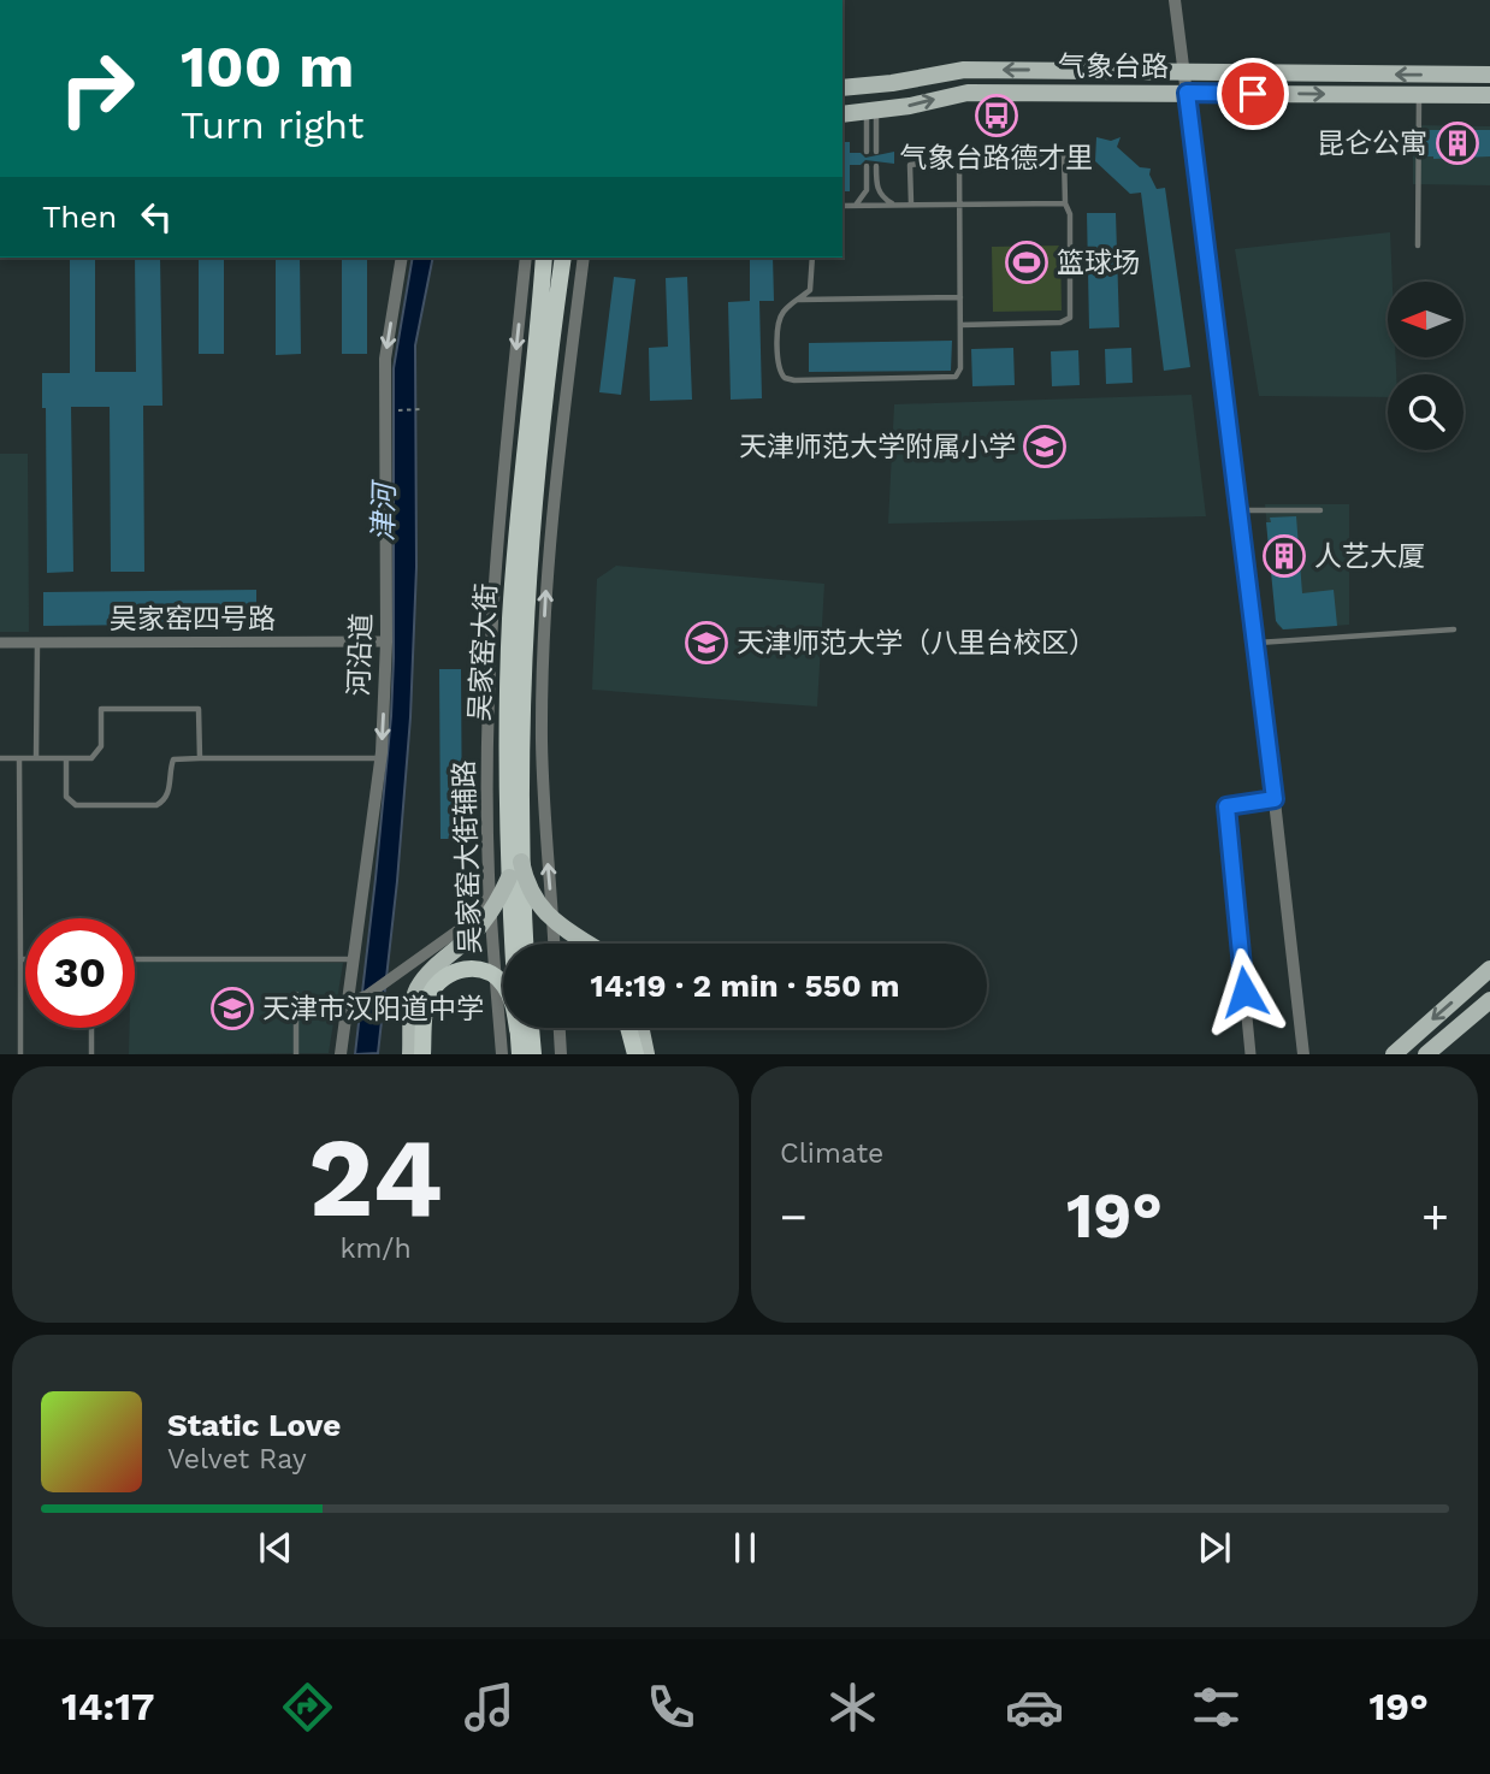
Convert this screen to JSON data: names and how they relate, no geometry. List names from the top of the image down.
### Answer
{
  "streets": {
    "highway": ["吴家窑大街"],
    "main road": ["气象台路"],
    "street": ["吴家窑四号路", "河沿道", "吴家窑大街辅路"]
  },
  "crossings": [
    ["吴家窑四号路", "河沿道"]
  ],
  "water": ["津河"],
  "places": {
    "bus stop": ["气象台路德才里"],
    "building": ["昆仑公寓", "人艺大厦"],
    "sports": ["篮球场"],
    "school or university": ["天津师范大学附属小学", "天津师范大学（八里台校区）", "天津市汉阳道中学"]
  },
  "north": "left",
  "page": {
    "turn": ["100 m", "Turn right"],
    "then": "Then",
    "limit": "30",
    "trip": "14:19 · 2 min · 550 m",
    "tile": [
      ["24", "km/h"],
      "Climate"
    ],
    "heat": ["−", "19°", "+"],
    "song": ["Static Love", "Velvet Ray"],
    "tabs": ["14:17", "19°"]
  }
}
